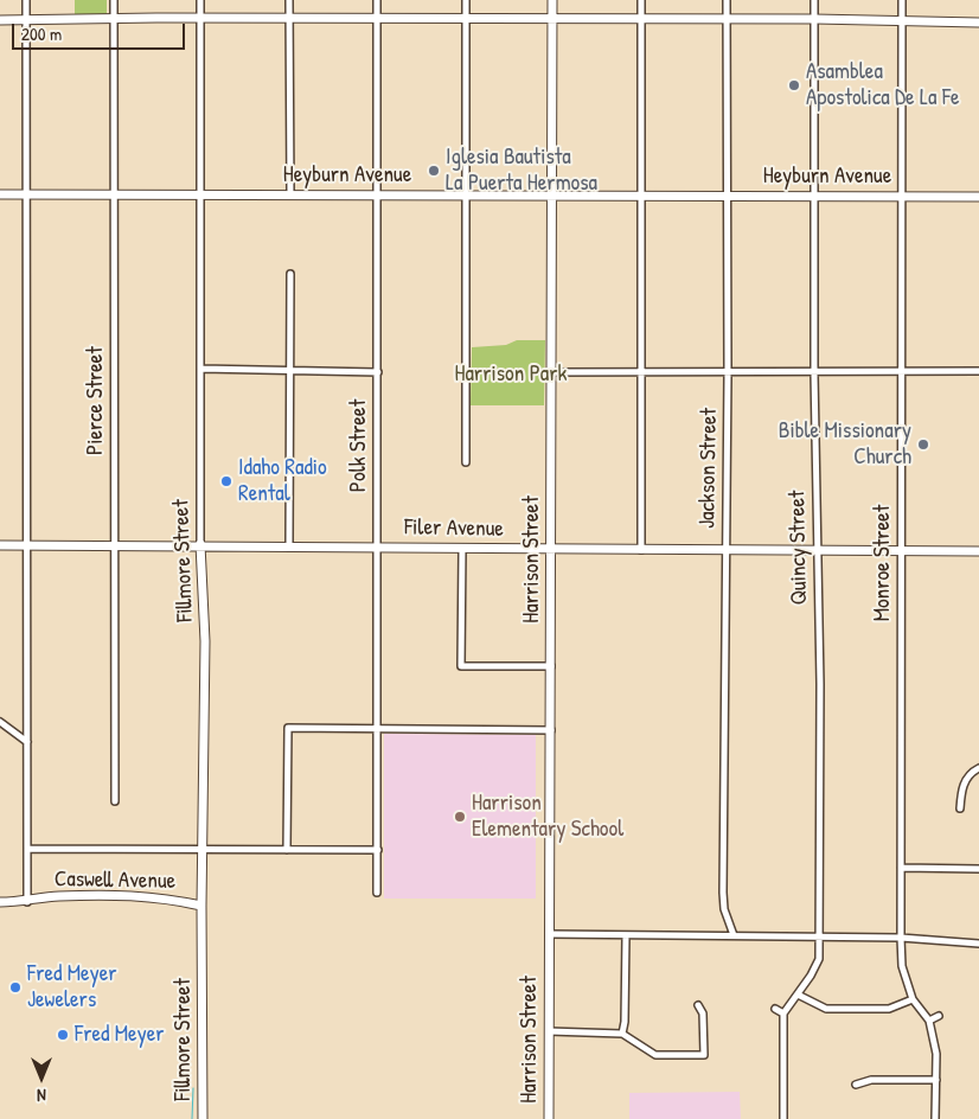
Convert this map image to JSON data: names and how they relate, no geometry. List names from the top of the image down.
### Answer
{
  "streets": {
    "street": [
      "Heyburn Avenue",
      "Pierce Street",
      "Polk Street",
      "Jackson Street",
      "Filer Avenue",
      "Quincy Street",
      "Harrison Street",
      "Fillmore Street",
      "Monroe Street",
      "Caswell Avenue"
    ]
  },
  "crossings": [
    ["Heyburn Avenue", "Pierce Street"],
    ["Heyburn Avenue", "Polk Street"],
    ["Heyburn Avenue", "Jackson Street"],
    ["Heyburn Avenue", "Quincy Street"],
    ["Heyburn Avenue", "Harrison Street"],
    ["Heyburn Avenue", "Fillmore Street"],
    ["Heyburn Avenue", "Monroe Street"],
    ["Pierce Street", "Filer Avenue"],
    ["Polk Street", "Filer Avenue"],
    ["Jackson Street", "Filer Avenue"],
    ["Filer Avenue", "Quincy Street"],
    ["Filer Avenue", "Harrison Street"],
    ["Filer Avenue", "Fillmore Street"],
    ["Filer Avenue", "Monroe Street"],
    ["Fillmore Street", "Caswell Avenue"]
  ],
  "parks": ["Harrison Park"],
  "places": [
    "Asamblea Apostolica De La Fe",
    "Iglesia Bautista La Puerta Hermosa",
    "Bible Missionary Church",
    "Idaho Radio Rental",
    "Harrison Elementary School",
    "Fred Meyer Jewelers",
    "Fred Meyer"
  ],
  "scale_bar": "200 m",
  "north": "bottom"
}
